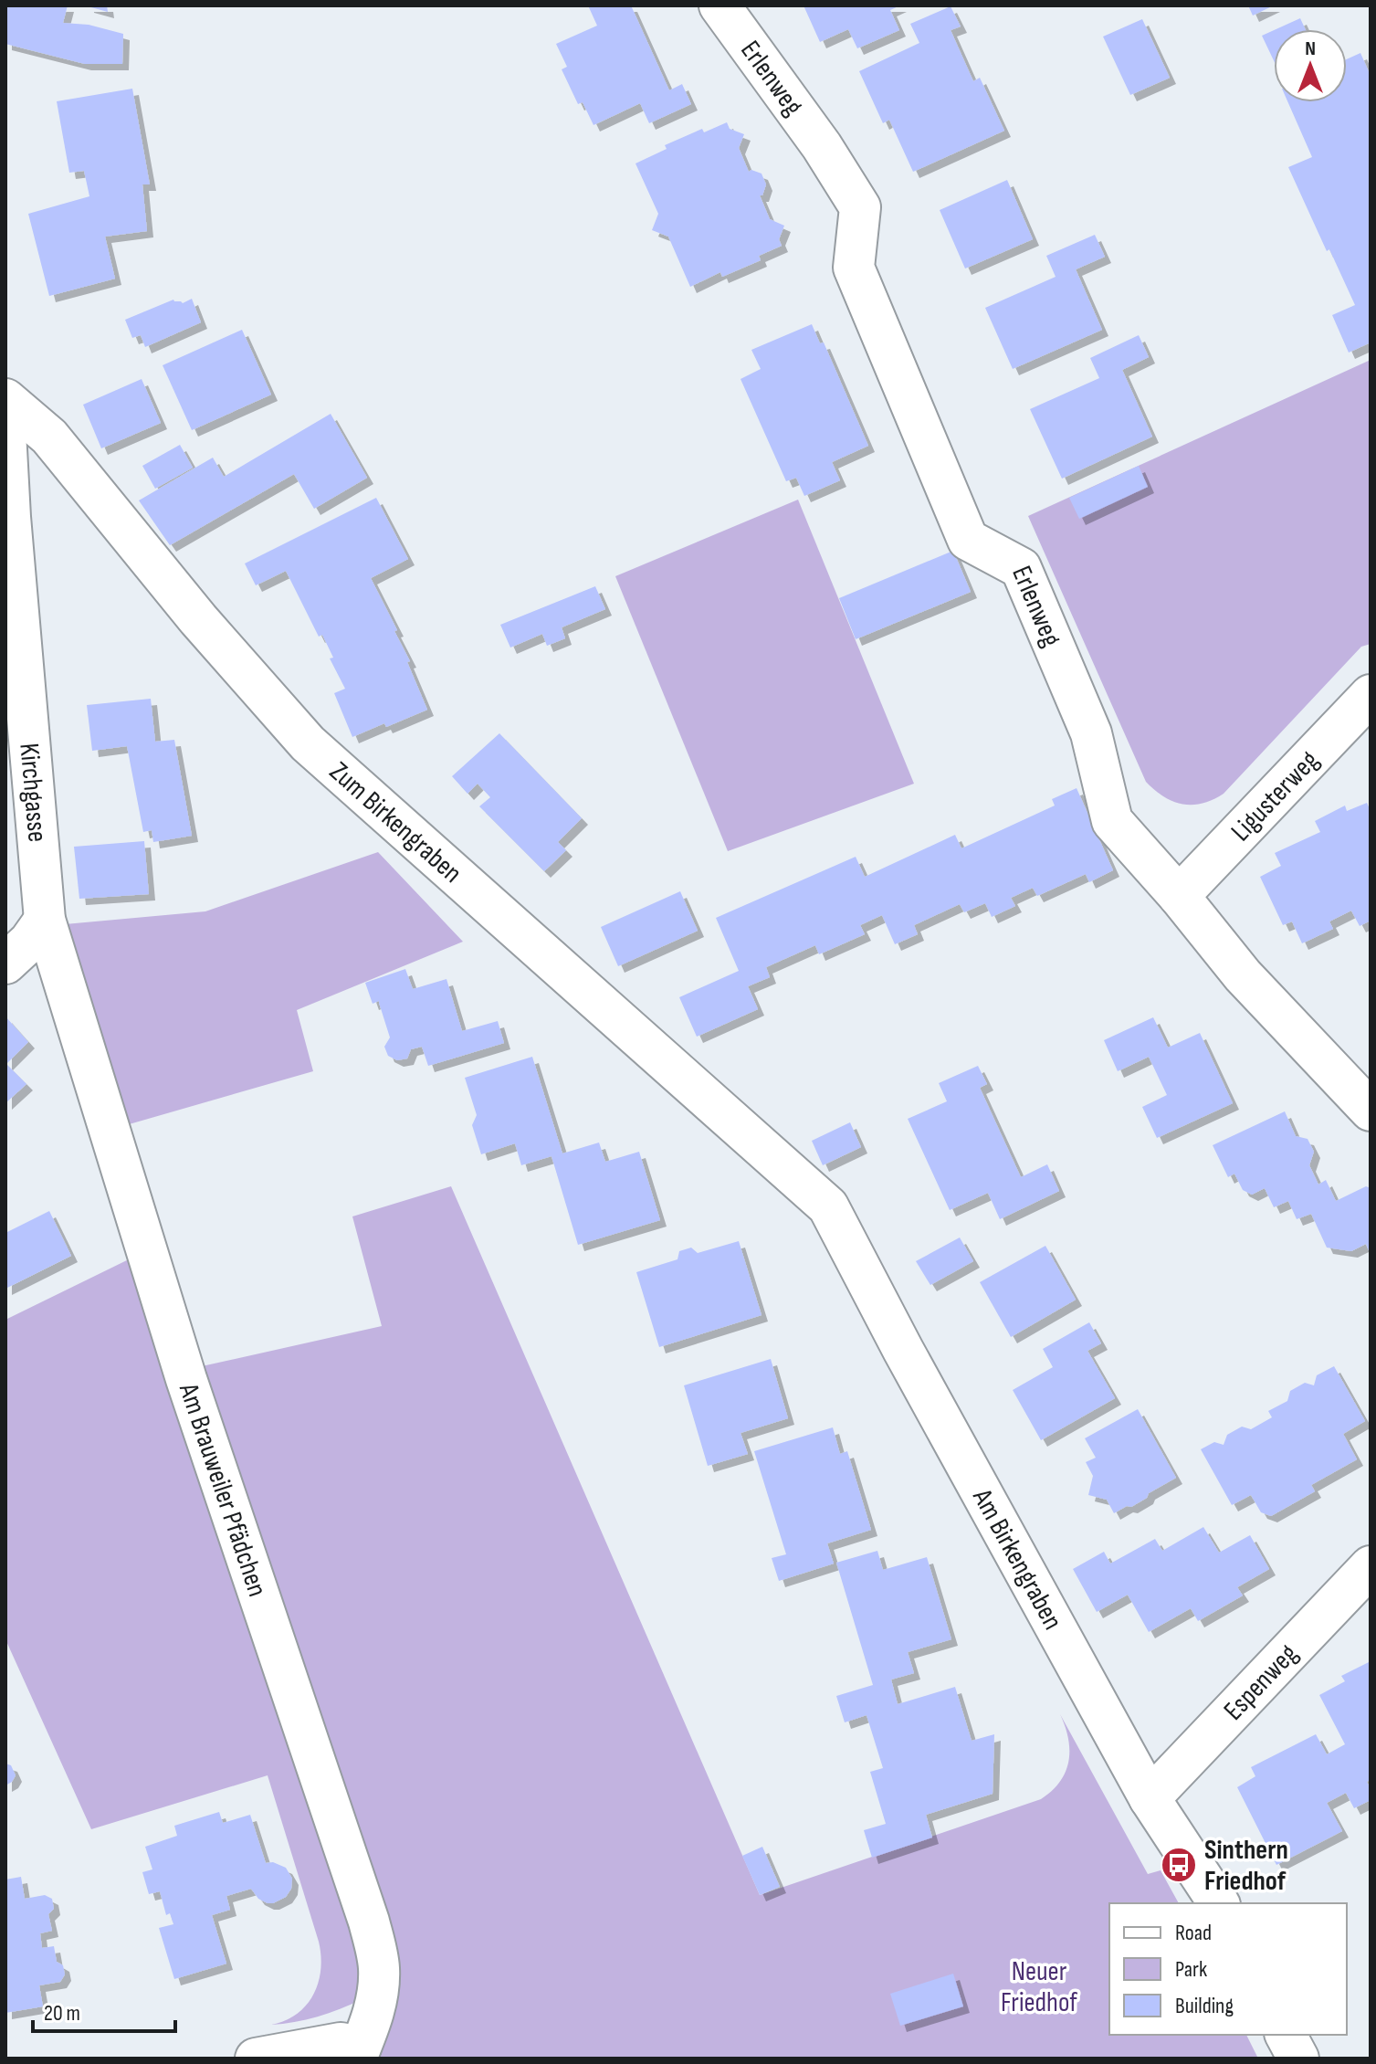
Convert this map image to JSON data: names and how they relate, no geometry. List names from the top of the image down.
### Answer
{
  "streets": {
    "street": [
      "Erlenweg",
      "Kirchgasse",
      "Ligusterweg",
      "Zum Birkengraben",
      "Am Brauweiler Pfädchen",
      "Am Birkengraben",
      "Espenweg"
    ]
  },
  "crossings": [
    ["Erlenweg", "Ligusterweg"],
    ["Kirchgasse", "Am Brauweiler Pfädchen"],
    ["Zum Birkengraben", "Am Birkengraben"],
    ["Am Birkengraben", "Espenweg"]
  ],
  "parks": ["Neuer Friedhof"],
  "places": {
    "bus stop": ["Sinthern Friedhof"]
  },
  "legend": ["Road", "Park", "Building"],
  "scale_bar": "20 m",
  "north": "top"
}
